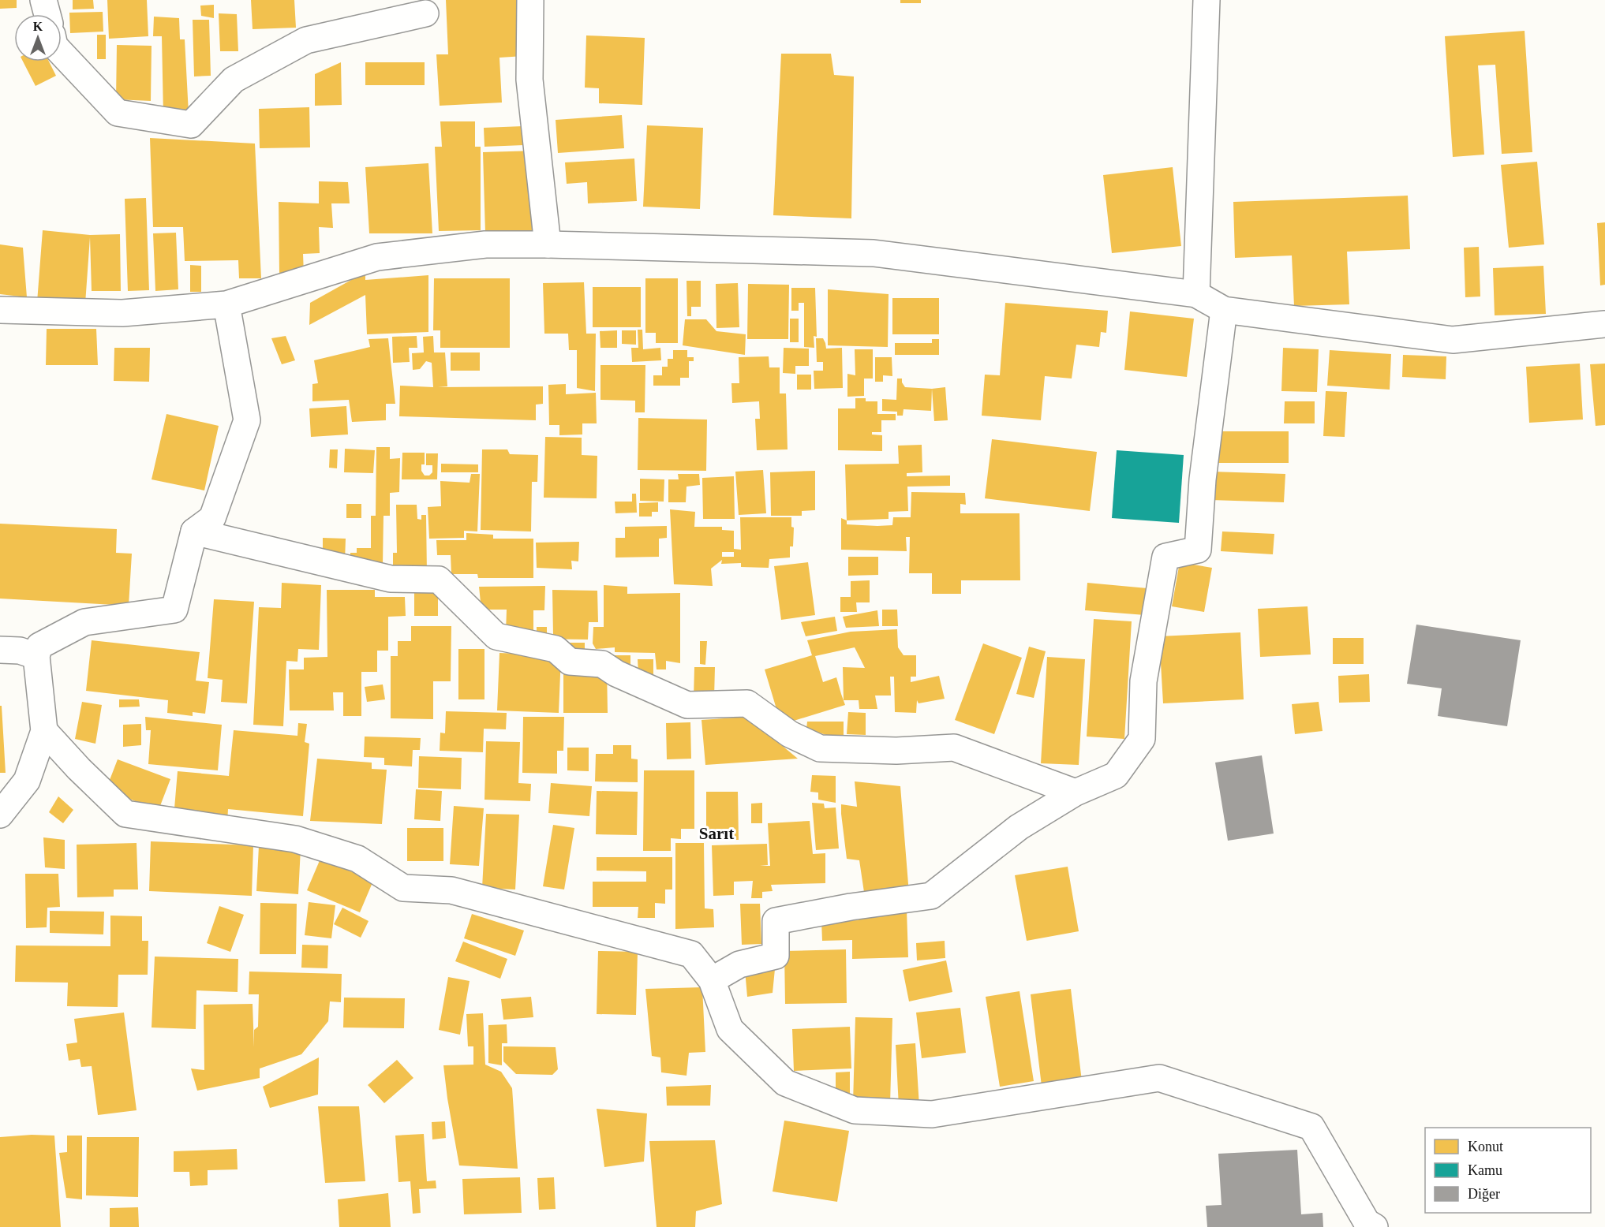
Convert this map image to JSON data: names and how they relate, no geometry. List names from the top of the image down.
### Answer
{
  "districts": ["Sarıt"],
  "legend": ["Konut", "Kamu", "Diğer"],
  "north": "top"
}
